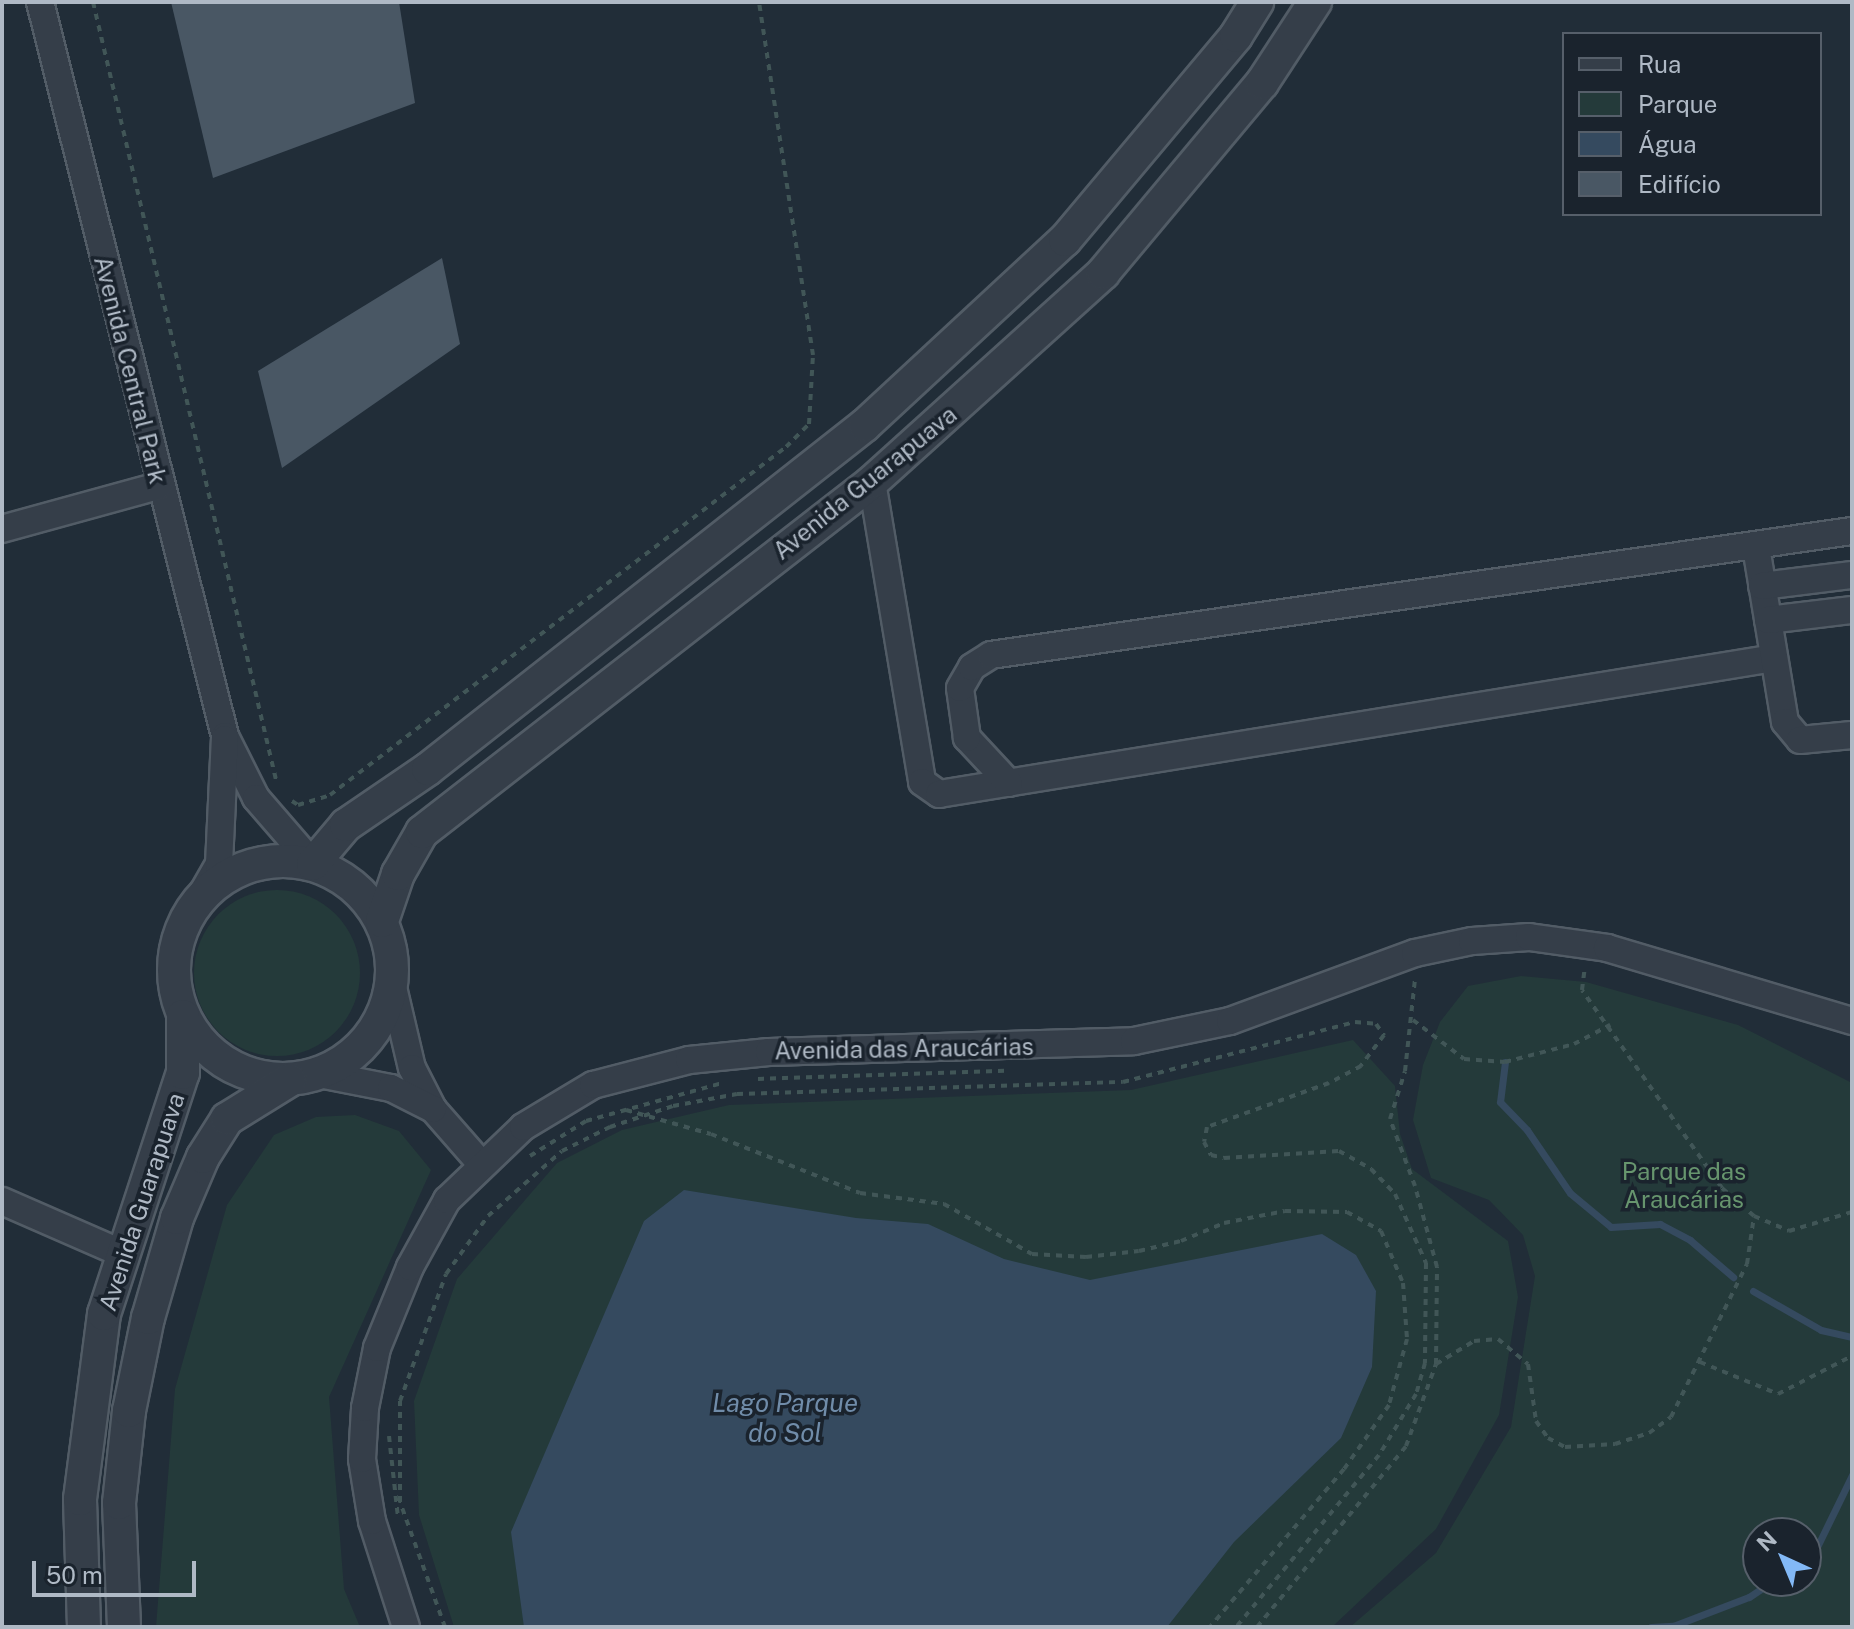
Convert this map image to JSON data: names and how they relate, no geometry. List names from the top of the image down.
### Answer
{
  "streets": {
    "street": ["Avenida Central Park", "Avenida Guarapuava", "Avenida das Araucárias"]
  },
  "water": ["Lago Parque do Sol"],
  "parks": ["Parque das Araucárias"],
  "legend": [
    "Rua",
    "Parque",
    "Água",
    "Edifício"
  ],
  "scale_bar": "50 m",
  "north": "top left"
}
